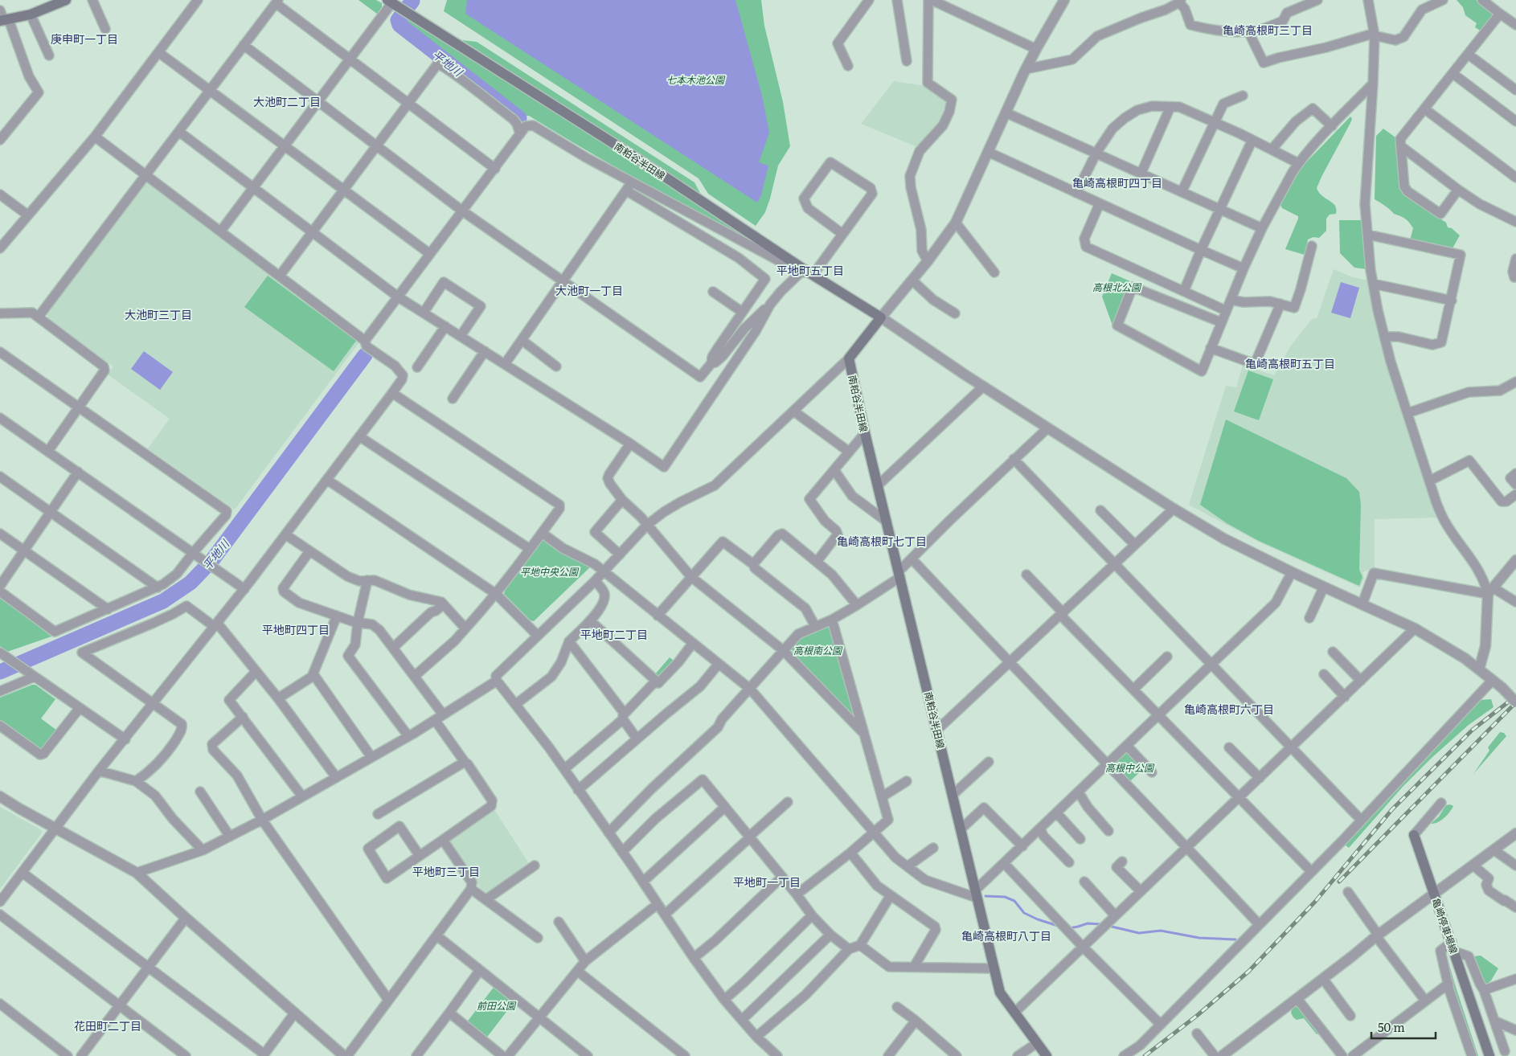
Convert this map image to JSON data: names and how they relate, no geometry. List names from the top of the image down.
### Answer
{
  "streets": {
    "main road": ["南粕谷半田線", "亀崎停車場線"]
  },
  "districts": [
    "亀崎高根町三丁目",
    "庚申町一丁目",
    "大池町二丁目",
    "亀崎高根町四丁目",
    "平地町五丁目",
    "大池町一丁目",
    "大池町三丁目",
    "亀崎高根町五丁目",
    "亀崎高根町七丁目",
    "平地町四丁目",
    "平地町二丁目",
    "亀崎高根町六丁目",
    "平地町三丁目",
    "平地町一丁目",
    "亀崎高根町八丁目",
    "花田町二丁目"
  ],
  "water": ["平地川"],
  "parks": [
    "七本木池公園",
    "高根北公園",
    "平地中央公園",
    "高根南公園",
    "高根中公園",
    "前田公園"
  ],
  "scale_bar": "50 m"
}
